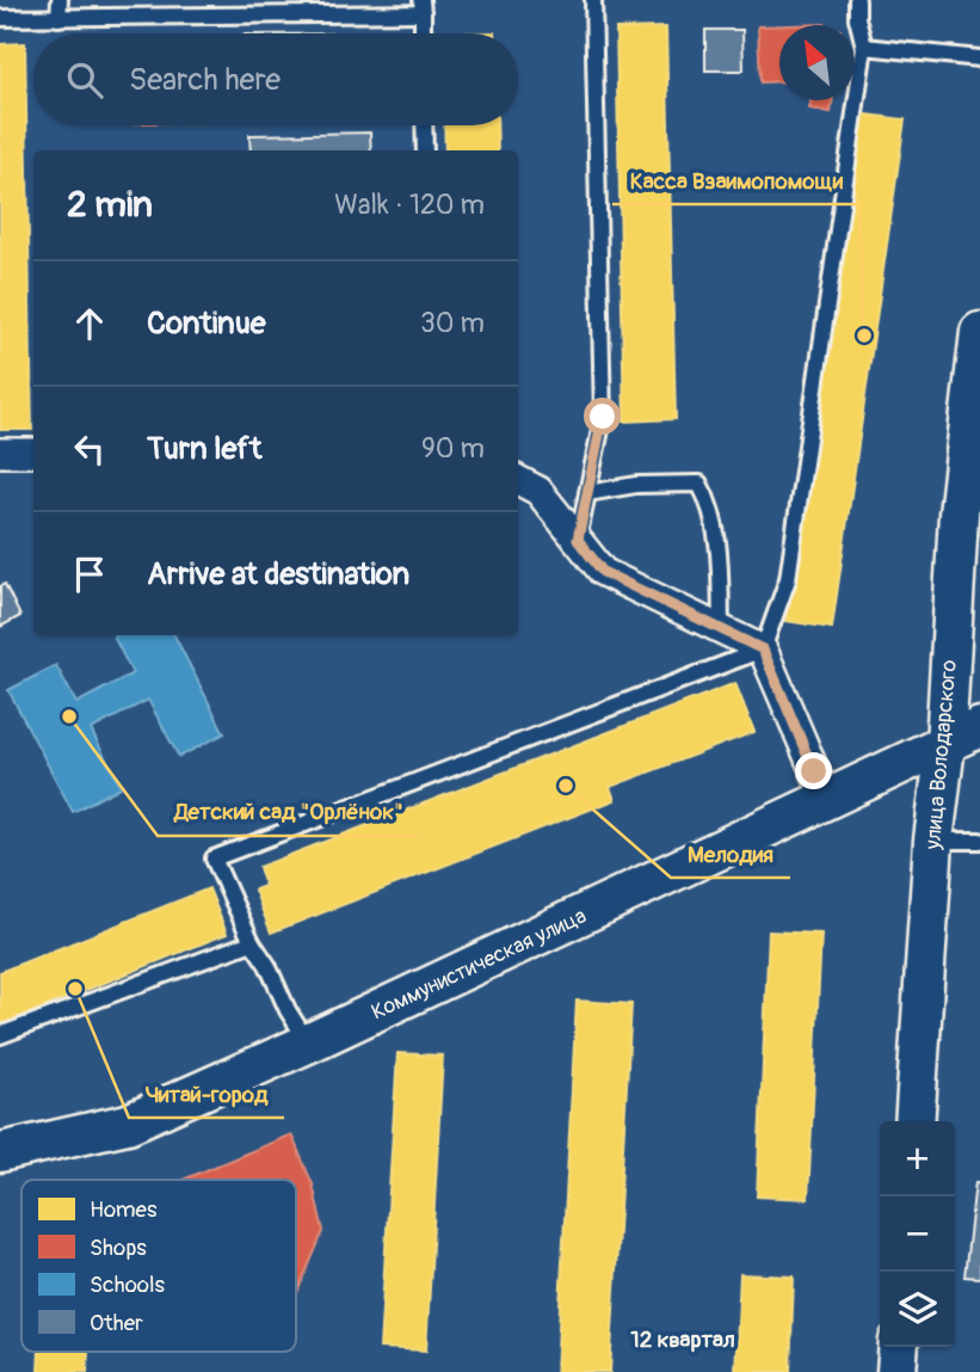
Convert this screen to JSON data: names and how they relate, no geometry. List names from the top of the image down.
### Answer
{
  "streets": {
    "main road": ["улица Володарского", "Коммунистическая улица"]
  },
  "crossings": [
    ["улица Володарского", "Коммунистическая улица"]
  ],
  "districts": ["12 квартал"],
  "places": [
    "Касса Взаимопомощи",
    "Детский сад \"Орлёнок\"",
    "Мелодия",
    "Читай-город"
  ],
  "legend": [
    "Homes",
    "Shops",
    "Schools",
    "Other"
  ],
  "north": "top left",
  "page": {
    "search": "Search here",
    "heading": ["2 min", "Walk · 120 m"],
    "list": [
      ["Continue", "30 m"],
      ["Turn left", "90 m"],
      "Arrive at destination"
    ],
    "map_buttons": ["+", "−"]
  }
}
